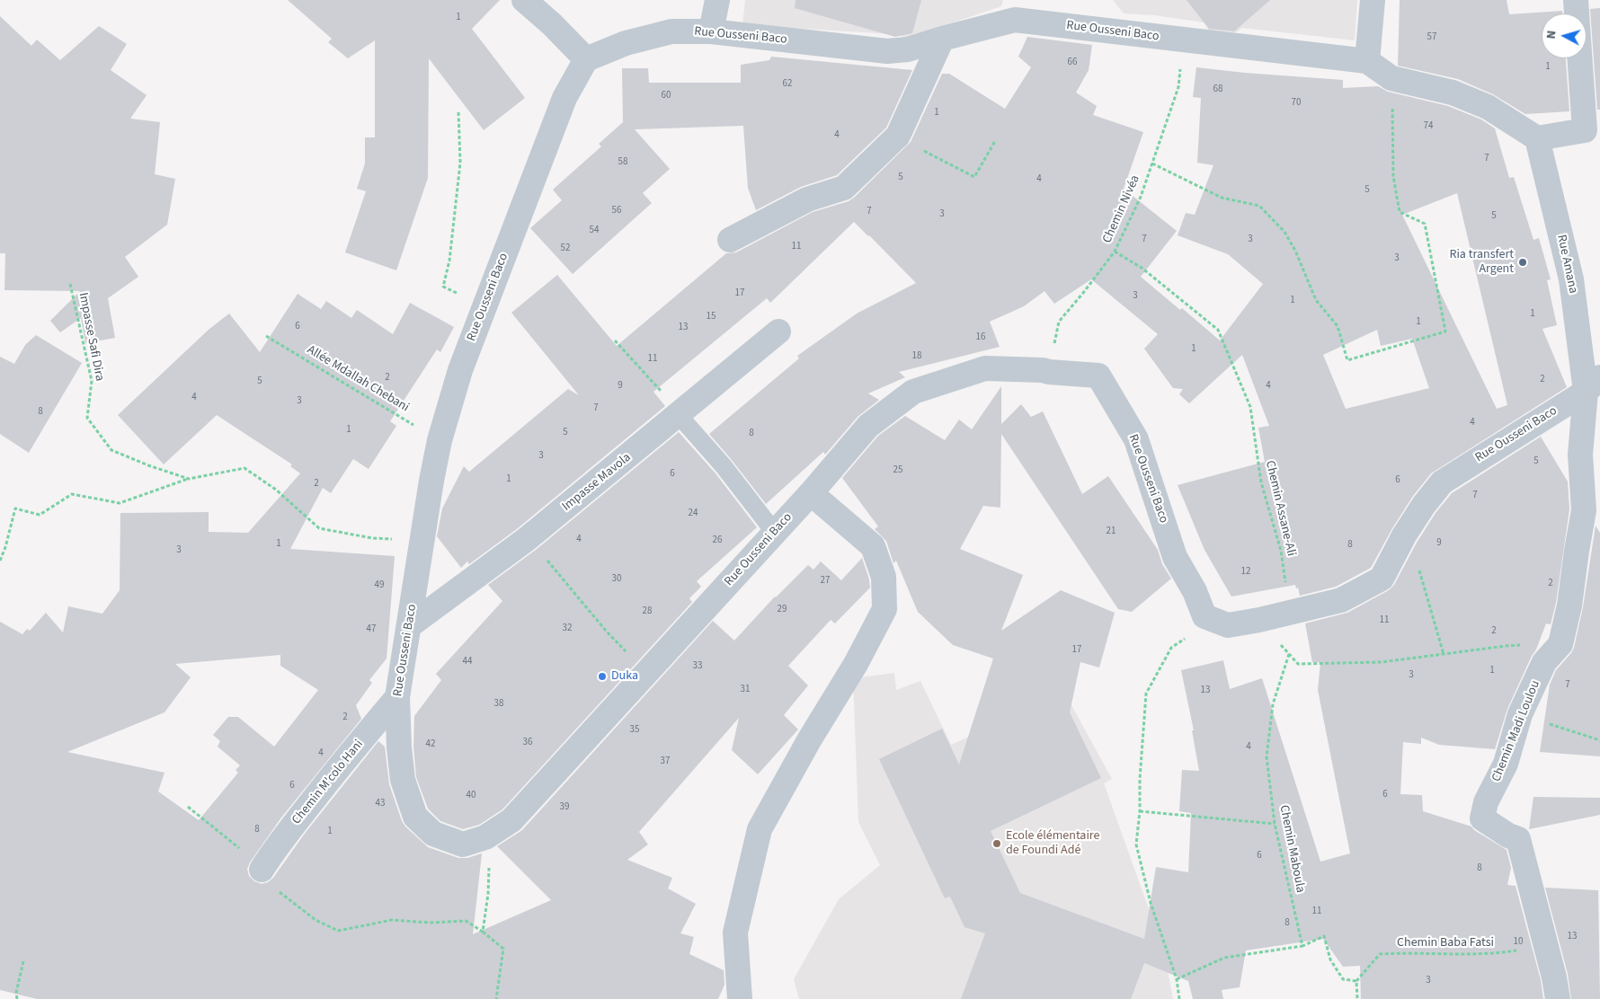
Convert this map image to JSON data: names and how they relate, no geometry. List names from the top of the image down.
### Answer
{
  "streets": {
    "street": [
      "Rue Ousseni Baco",
      "Rue Amana",
      "Impasse Mavola",
      "Chemin Madi Loulou",
      "Chemin M'colo Hani"
    ],
    "path": [
      "Chemin Nivéa",
      "Impasse Safi Dira",
      "Allée Mdallah Chebani",
      "Chemin Assane-Ali",
      "Chemin Maboula",
      "Chemin Baba Fatsi"
    ]
  },
  "crossings": [
    ["Rue Ousseni Baco", "Chemin Nivéa"],
    ["Rue Ousseni Baco", "Rue Amana"],
    ["Rue Ousseni Baco", "Impasse Safi Dira"],
    ["Rue Ousseni Baco", "Allée Mdallah Chebani"],
    ["Rue Ousseni Baco", "Impasse Mavola"],
    ["Rue Ousseni Baco", "Chemin Assane-Ali"],
    ["Rue Ousseni Baco", "Chemin Madi Loulou"],
    ["Rue Ousseni Baco", "Chemin M'colo Hani"],
    ["Chemin Nivéa", "Chemin Assane-Ali"],
    ["Rue Amana", "Chemin Madi Loulou"],
    ["Chemin Madi Loulou", "Chemin Baba Fatsi"]
  ],
  "places": ["Ria transfert Argent", "Duka", "Ecole élémentaire de Foundi Adé"],
  "house_numbers": [
    "1",
    "57",
    "66",
    "1",
    "62",
    "68",
    "60",
    "70",
    "1",
    "74",
    "4",
    "7",
    "58",
    "5",
    "4",
    "5",
    "56",
    "7",
    "3",
    "5",
    "54",
    "7",
    "3",
    "11",
    "52",
    "3",
    "17",
    "3",
    "1",
    "1",
    "15",
    "1",
    "6",
    "13",
    "16",
    "1",
    "18",
    "11",
    "2",
    "2",
    "5",
    "9",
    "4",
    "4",
    "3",
    "7",
    "8",
    "4",
    "1",
    "5",
    "8",
    "3",
    "5",
    "25",
    "6",
    "1",
    "6",
    "2",
    "7",
    "24",
    "21",
    "4",
    "26",
    "9",
    "1",
    "8",
    "3",
    "12",
    "30",
    "27",
    "2",
    "49",
    "29",
    "28",
    "11",
    "32",
    "47",
    "2",
    "17",
    "44",
    "33",
    "1",
    "3",
    "7",
    "31",
    "13",
    "38",
    "2",
    "35",
    "36",
    "42",
    "4",
    "4",
    "37",
    "6",
    "6",
    "40",
    "43",
    "39",
    "8",
    "1",
    "6",
    "8",
    "11",
    "8",
    "13",
    "10",
    "3"
  ],
  "north": "left"
}
